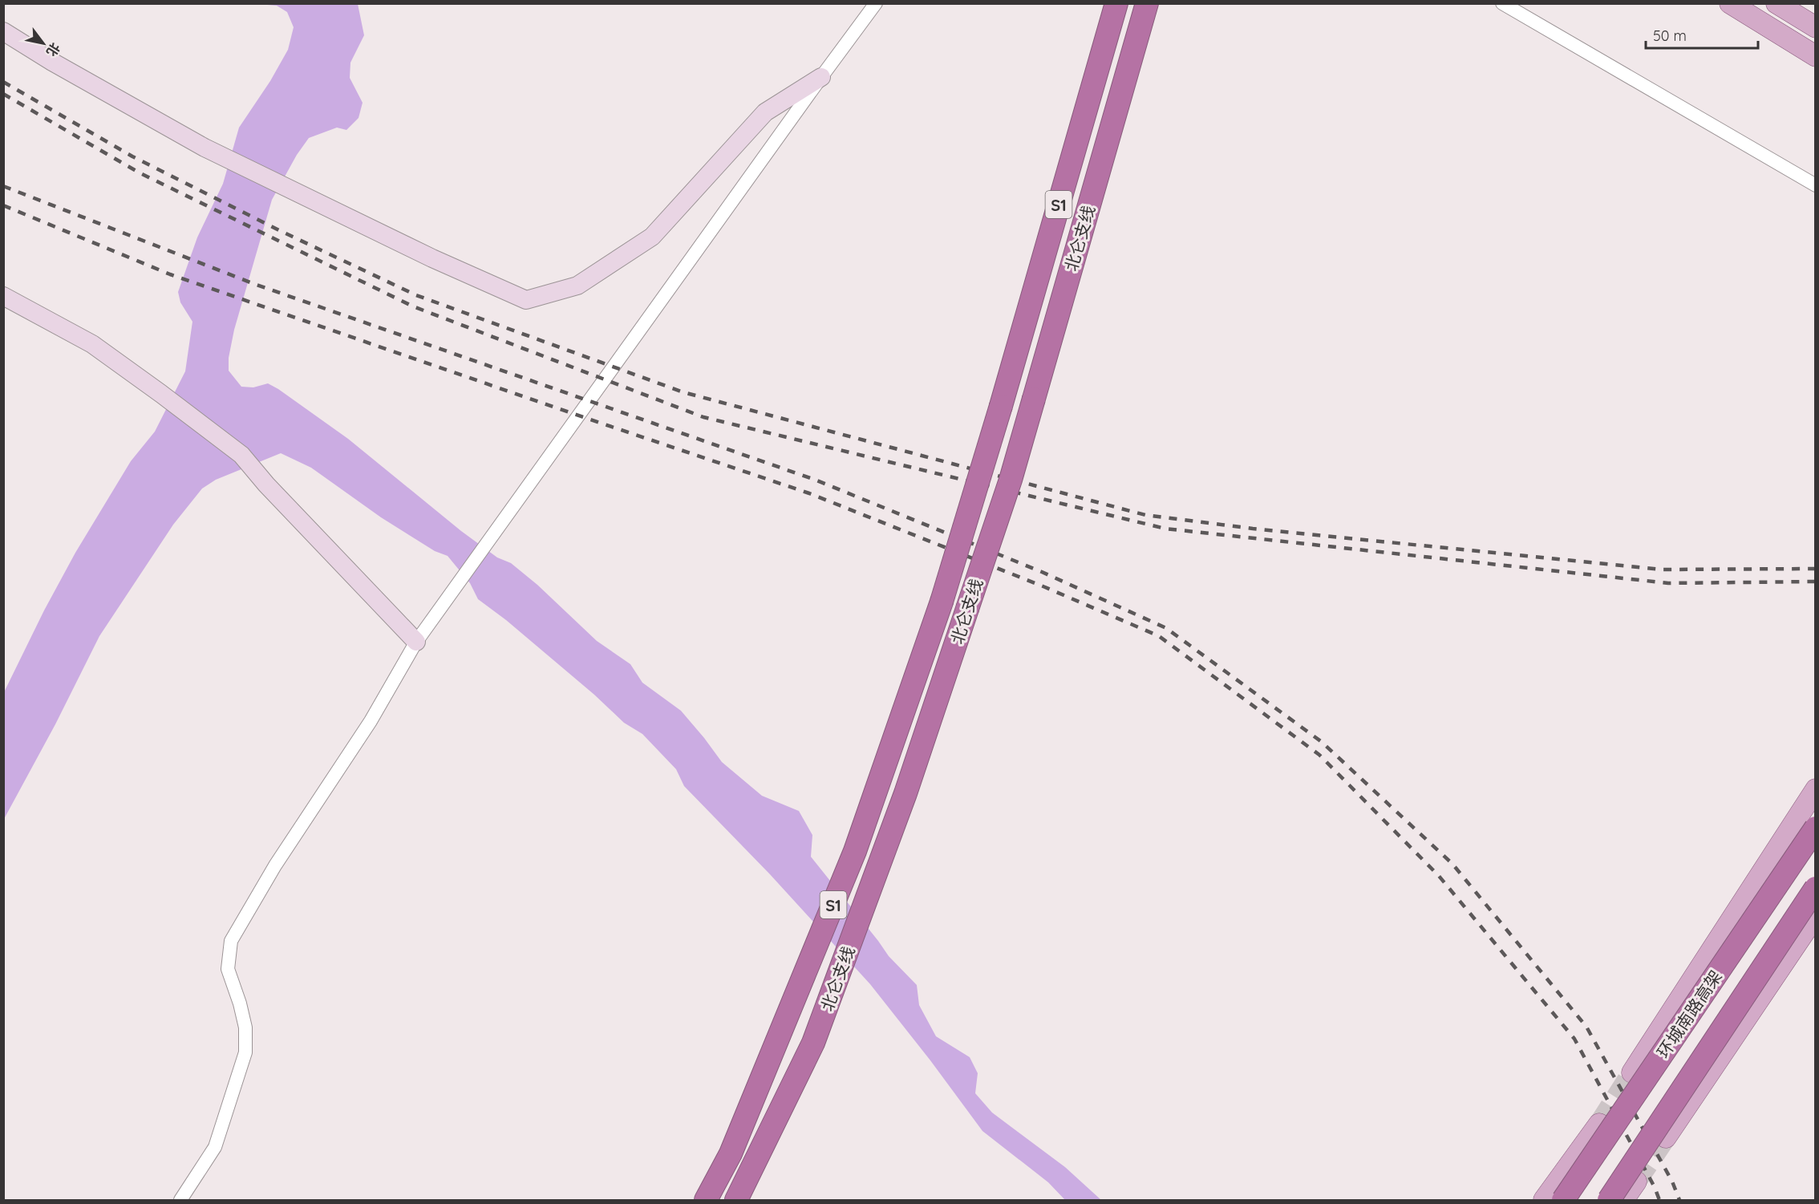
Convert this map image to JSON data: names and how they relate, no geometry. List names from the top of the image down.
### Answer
{
  "streets": {
    "highway": ["S1", "北仑支线", "环城南路高架"]
  },
  "scale_bar": "50 m",
  "north": "bottom right"
}
